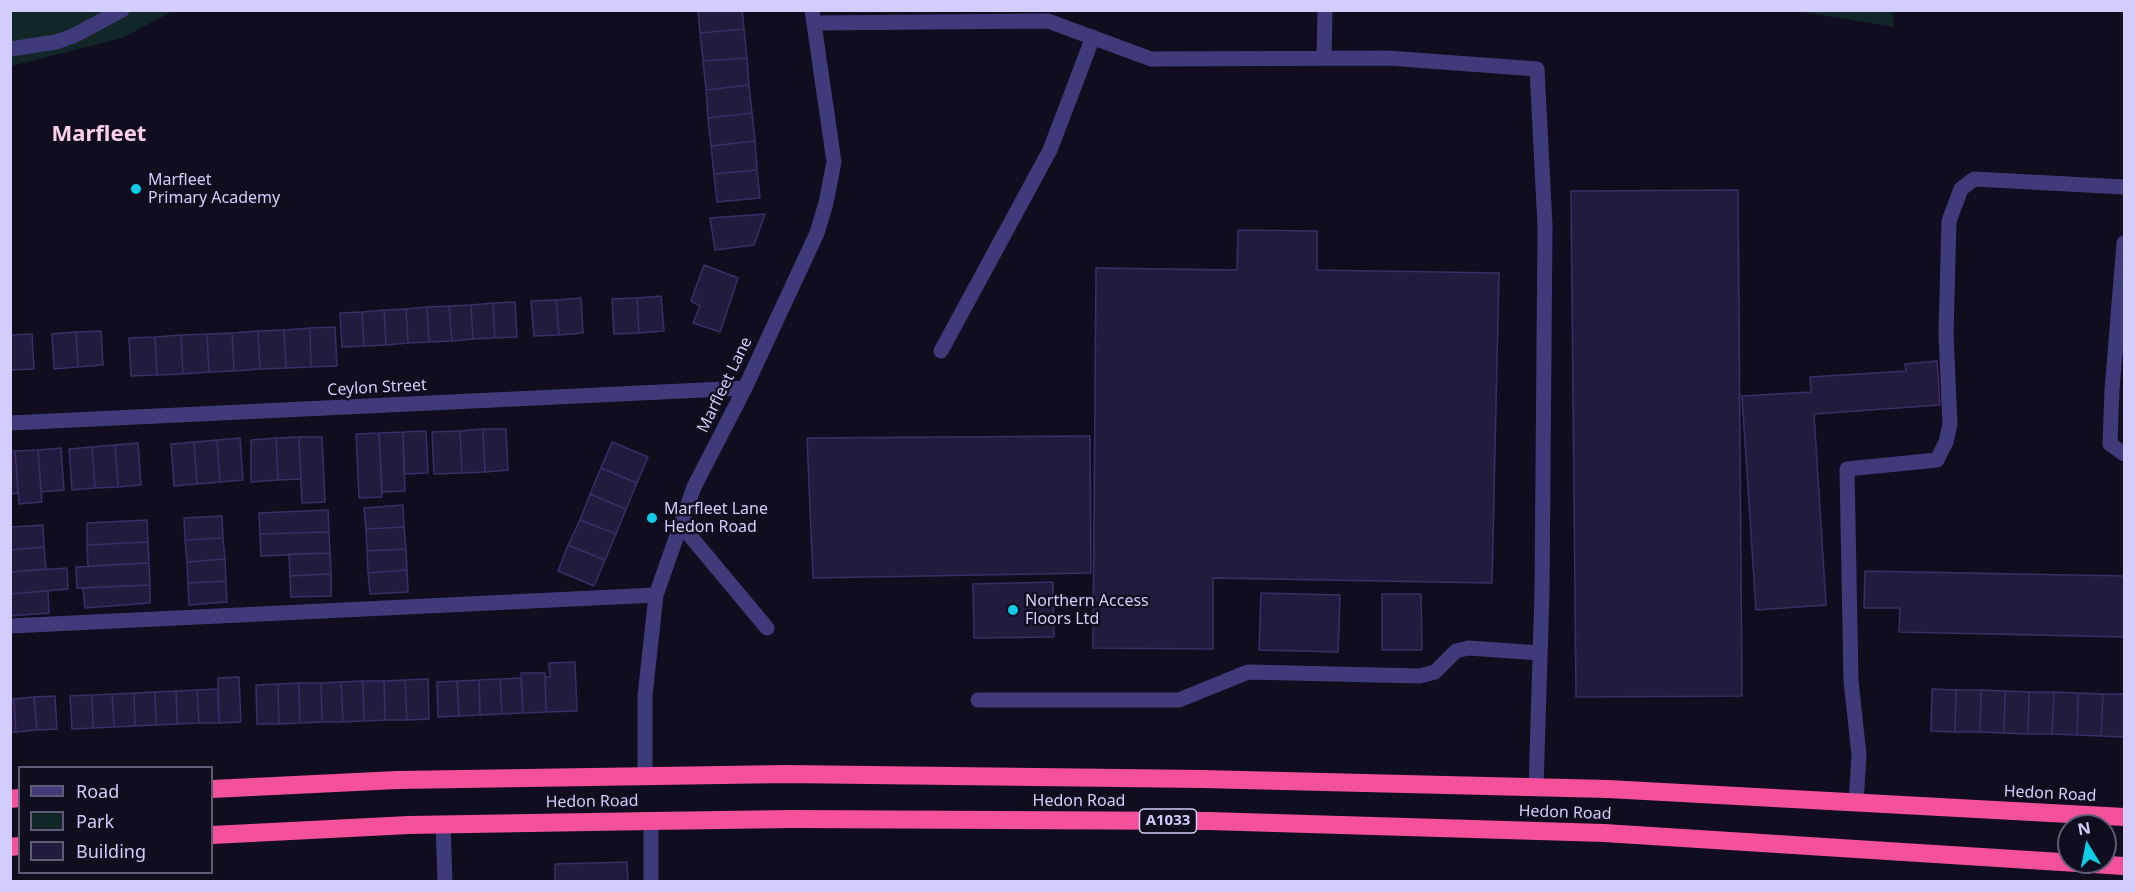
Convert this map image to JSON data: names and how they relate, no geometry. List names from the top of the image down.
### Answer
{
  "streets": {
    "highway": ["Hedon Road", "A1033"],
    "street": ["Marfleet Lane", "Ceylon Street"]
  },
  "crossings": [
    ["Marfleet Lane", "Ceylon Street"],
    ["Marfleet Lane", "Hedon Road"]
  ],
  "districts": ["Marfleet"],
  "places": ["Marfleet Primary Academy", "Marfleet Lane Hedon Road", "Northern Access Floors Ltd"],
  "legend": ["Road", "Park", "Building"],
  "north": "top"
}
